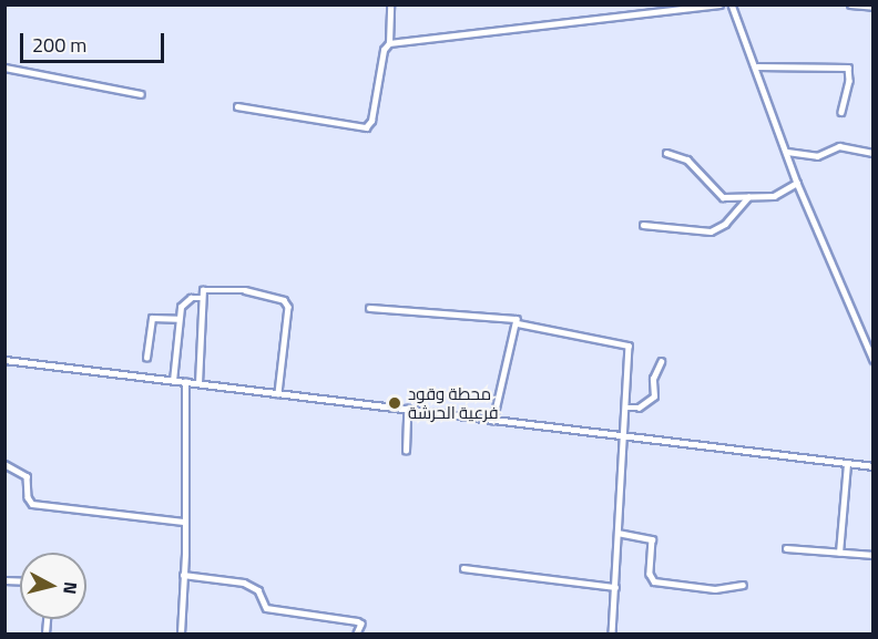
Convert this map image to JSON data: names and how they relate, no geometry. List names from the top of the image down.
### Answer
{
  "places": ["محطة وقود فرعية الحرشة"],
  "scale_bar": "200 m",
  "north": "right"
}
